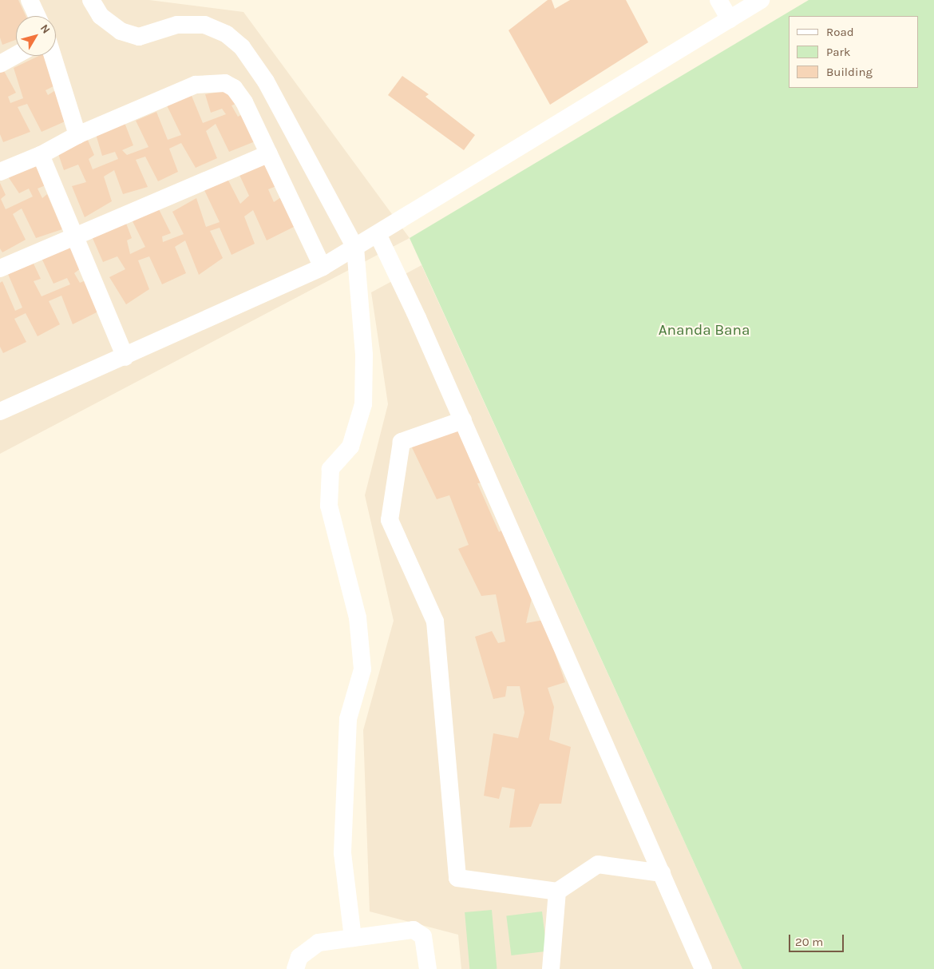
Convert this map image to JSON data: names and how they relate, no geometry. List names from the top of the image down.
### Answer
{
  "parks": ["Ananda Bana"],
  "legend": ["Road", "Park", "Building"],
  "scale_bar": "20 m",
  "north": "top right"
}
